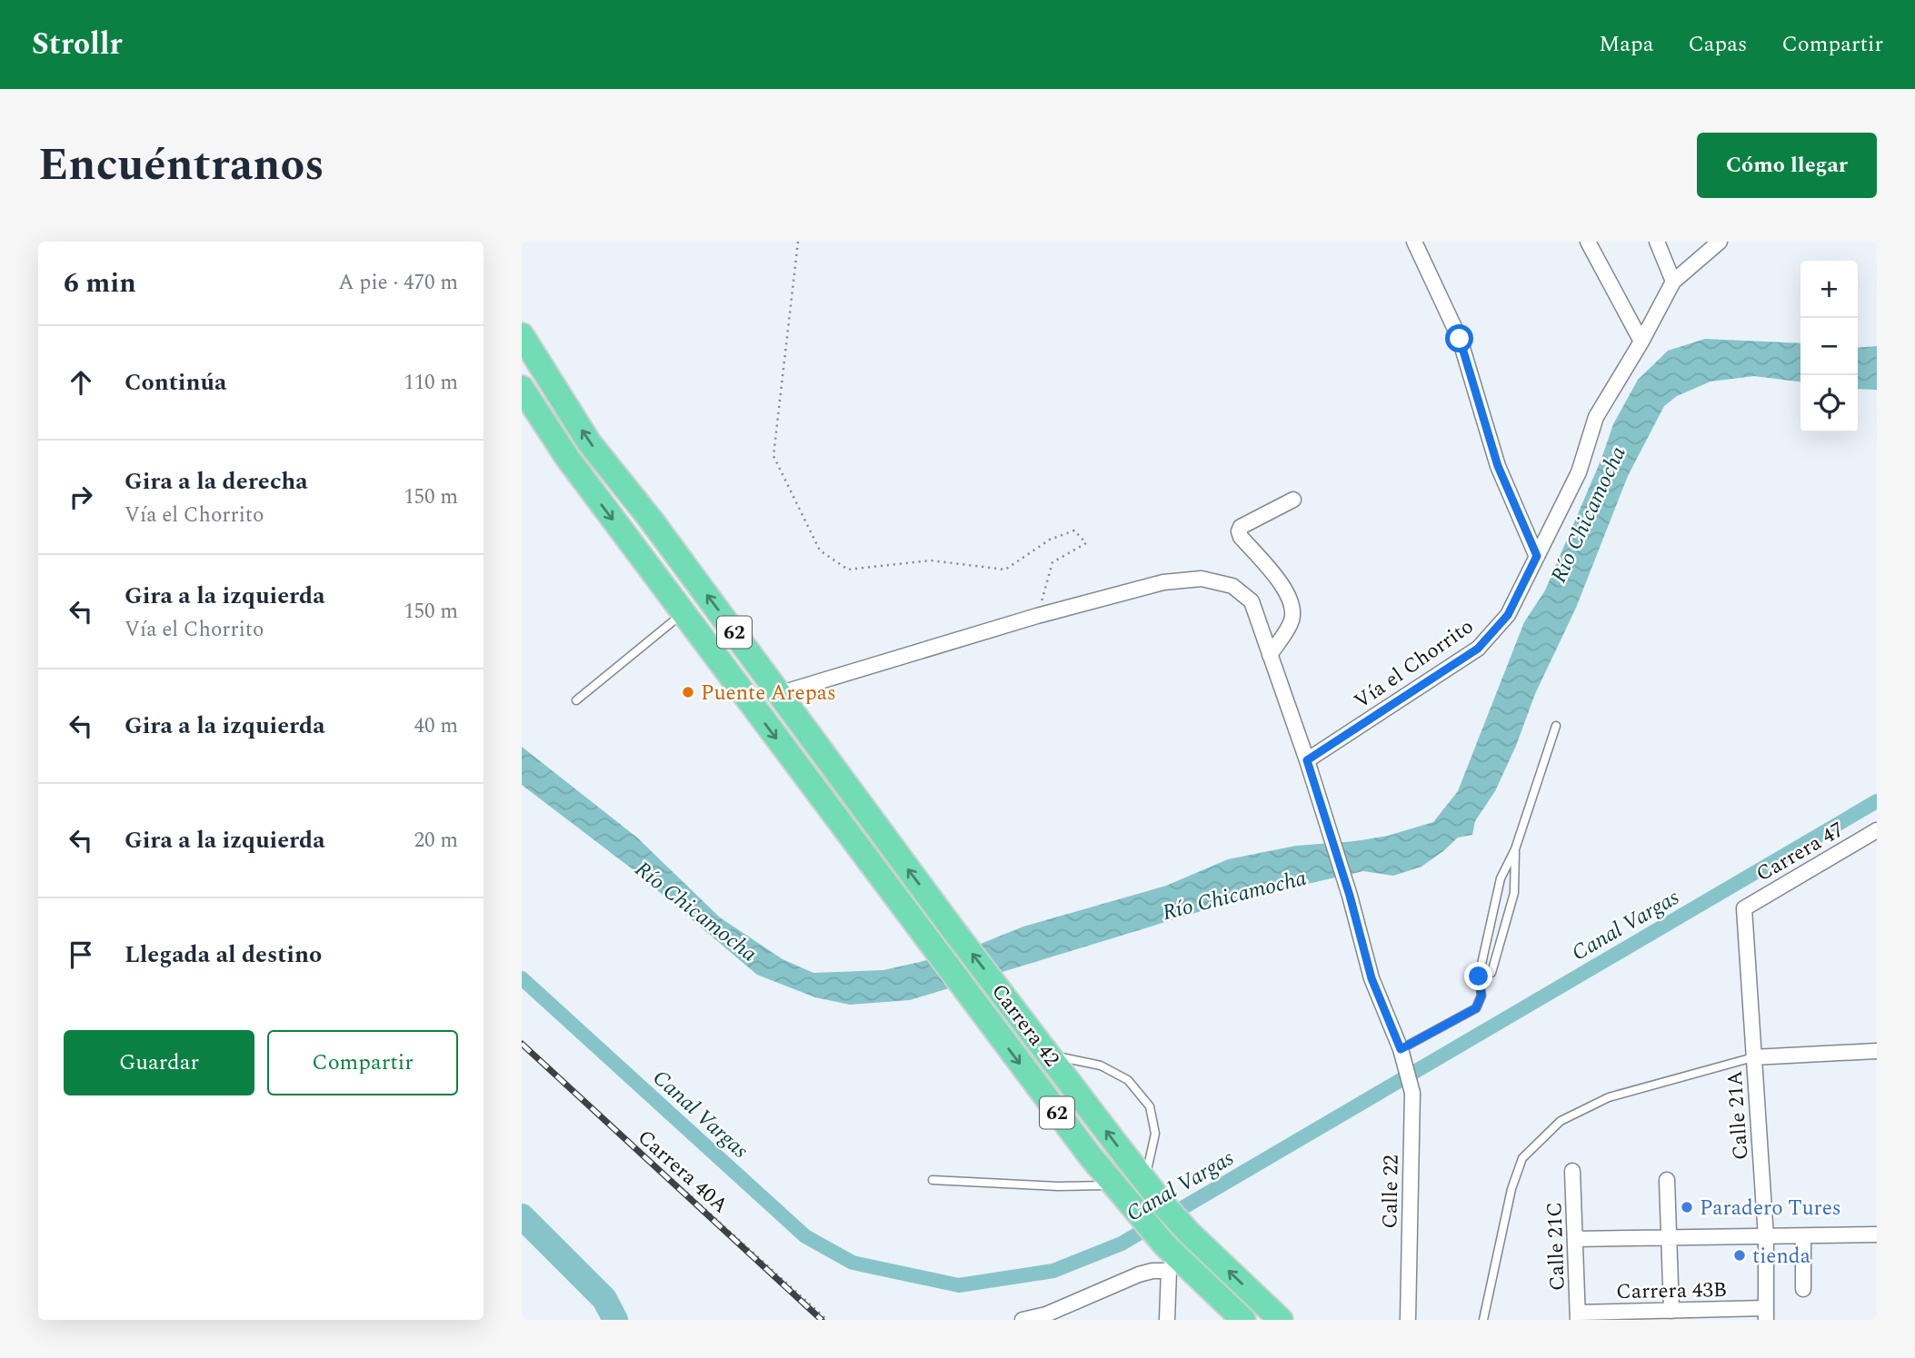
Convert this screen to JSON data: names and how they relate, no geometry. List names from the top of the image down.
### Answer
{
  "streets": {
    "highway": ["62", "Carrera 42"],
    "street": [
      "Vía el Chorrito",
      "Carrera 47",
      "Calle 21A",
      "Calle 22",
      "Calle 21C",
      "Carrera 43B"
    ],
    "path": ["Carrera 40A"]
  },
  "crossings": [
    ["62", "Carrera 42"],
    ["Carrera 47", "Calle 21A"],
    ["Calle 21A", "Carrera 43B"],
    ["Calle 21C", "Carrera 43B"]
  ],
  "water": ["Río Chicamocha", "Canal Vargas"],
  "places": ["Puente Arepas", "Paradero Tures", "tienda"],
  "page": {
    "header": "Strollr",
    "nav": ["Mapa", "Capas", "Compartir"],
    "title": "Encuéntranos",
    "buttons": [
      "Cómo llegar",
      ["Guardar", "Compartir"]
    ],
    "heading": ["6 min", "A pie · 470 m"],
    "map_buttons": ["+", "−"],
    "list": [
      ["Continúa", "110 m"],
      ["Gira a la derecha", "Vía el Chorrito", "150 m"],
      ["Gira a la izquierda", "Vía el Chorrito", "150 m"],
      ["Gira a la izquierda", "40 m"],
      ["Gira a la izquierda", "20 m"],
      "Llegada al destino"
    ]
  }
}
